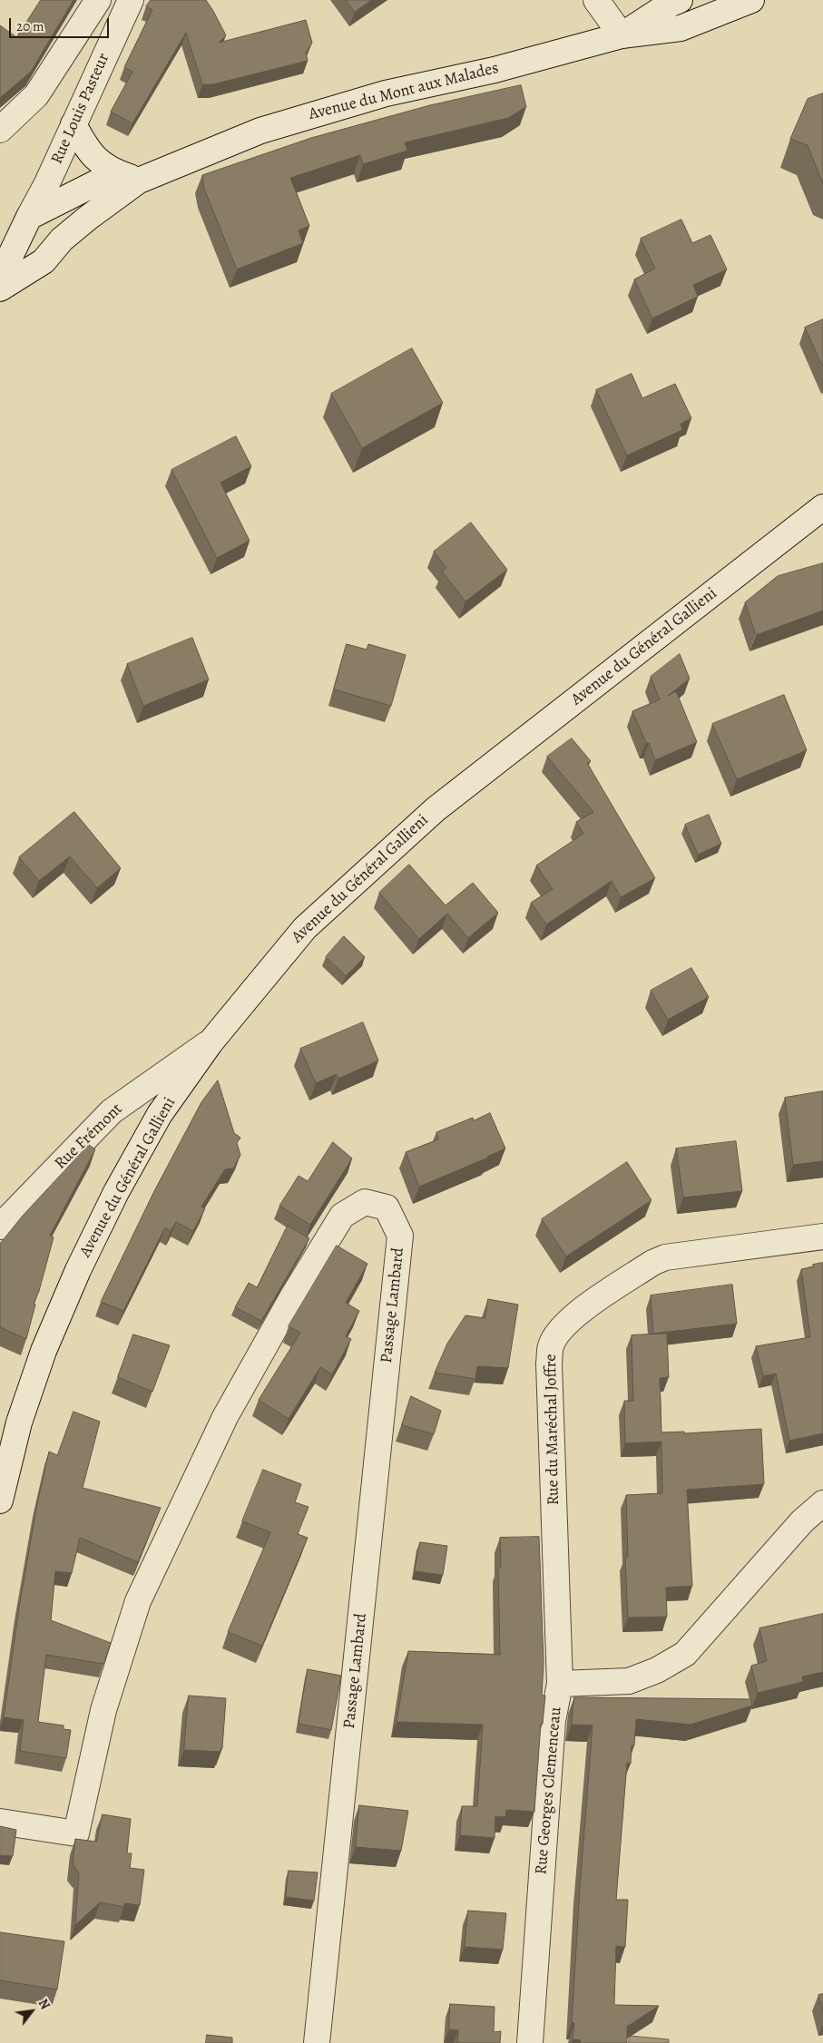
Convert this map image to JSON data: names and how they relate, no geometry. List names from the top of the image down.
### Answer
{
  "streets": {
    "street": [
      "Avenue du Mont aux Malades",
      "Rue Louis Pasteur",
      "Avenue du Général Gallieni",
      "Rue Frémont",
      "Passage Lambard",
      "Rue du Maréchal Joffre",
      "Rue Georges Clemenceau"
    ]
  },
  "crossings": [
    ["Avenue du Mont aux Malades", "Rue Louis Pasteur"],
    ["Avenue du Général Gallieni", "Rue Frémont"],
    ["Rue du Maréchal Joffre", "Rue Georges Clemenceau"]
  ],
  "scale_bar": "20 m",
  "north": "top right"
}
